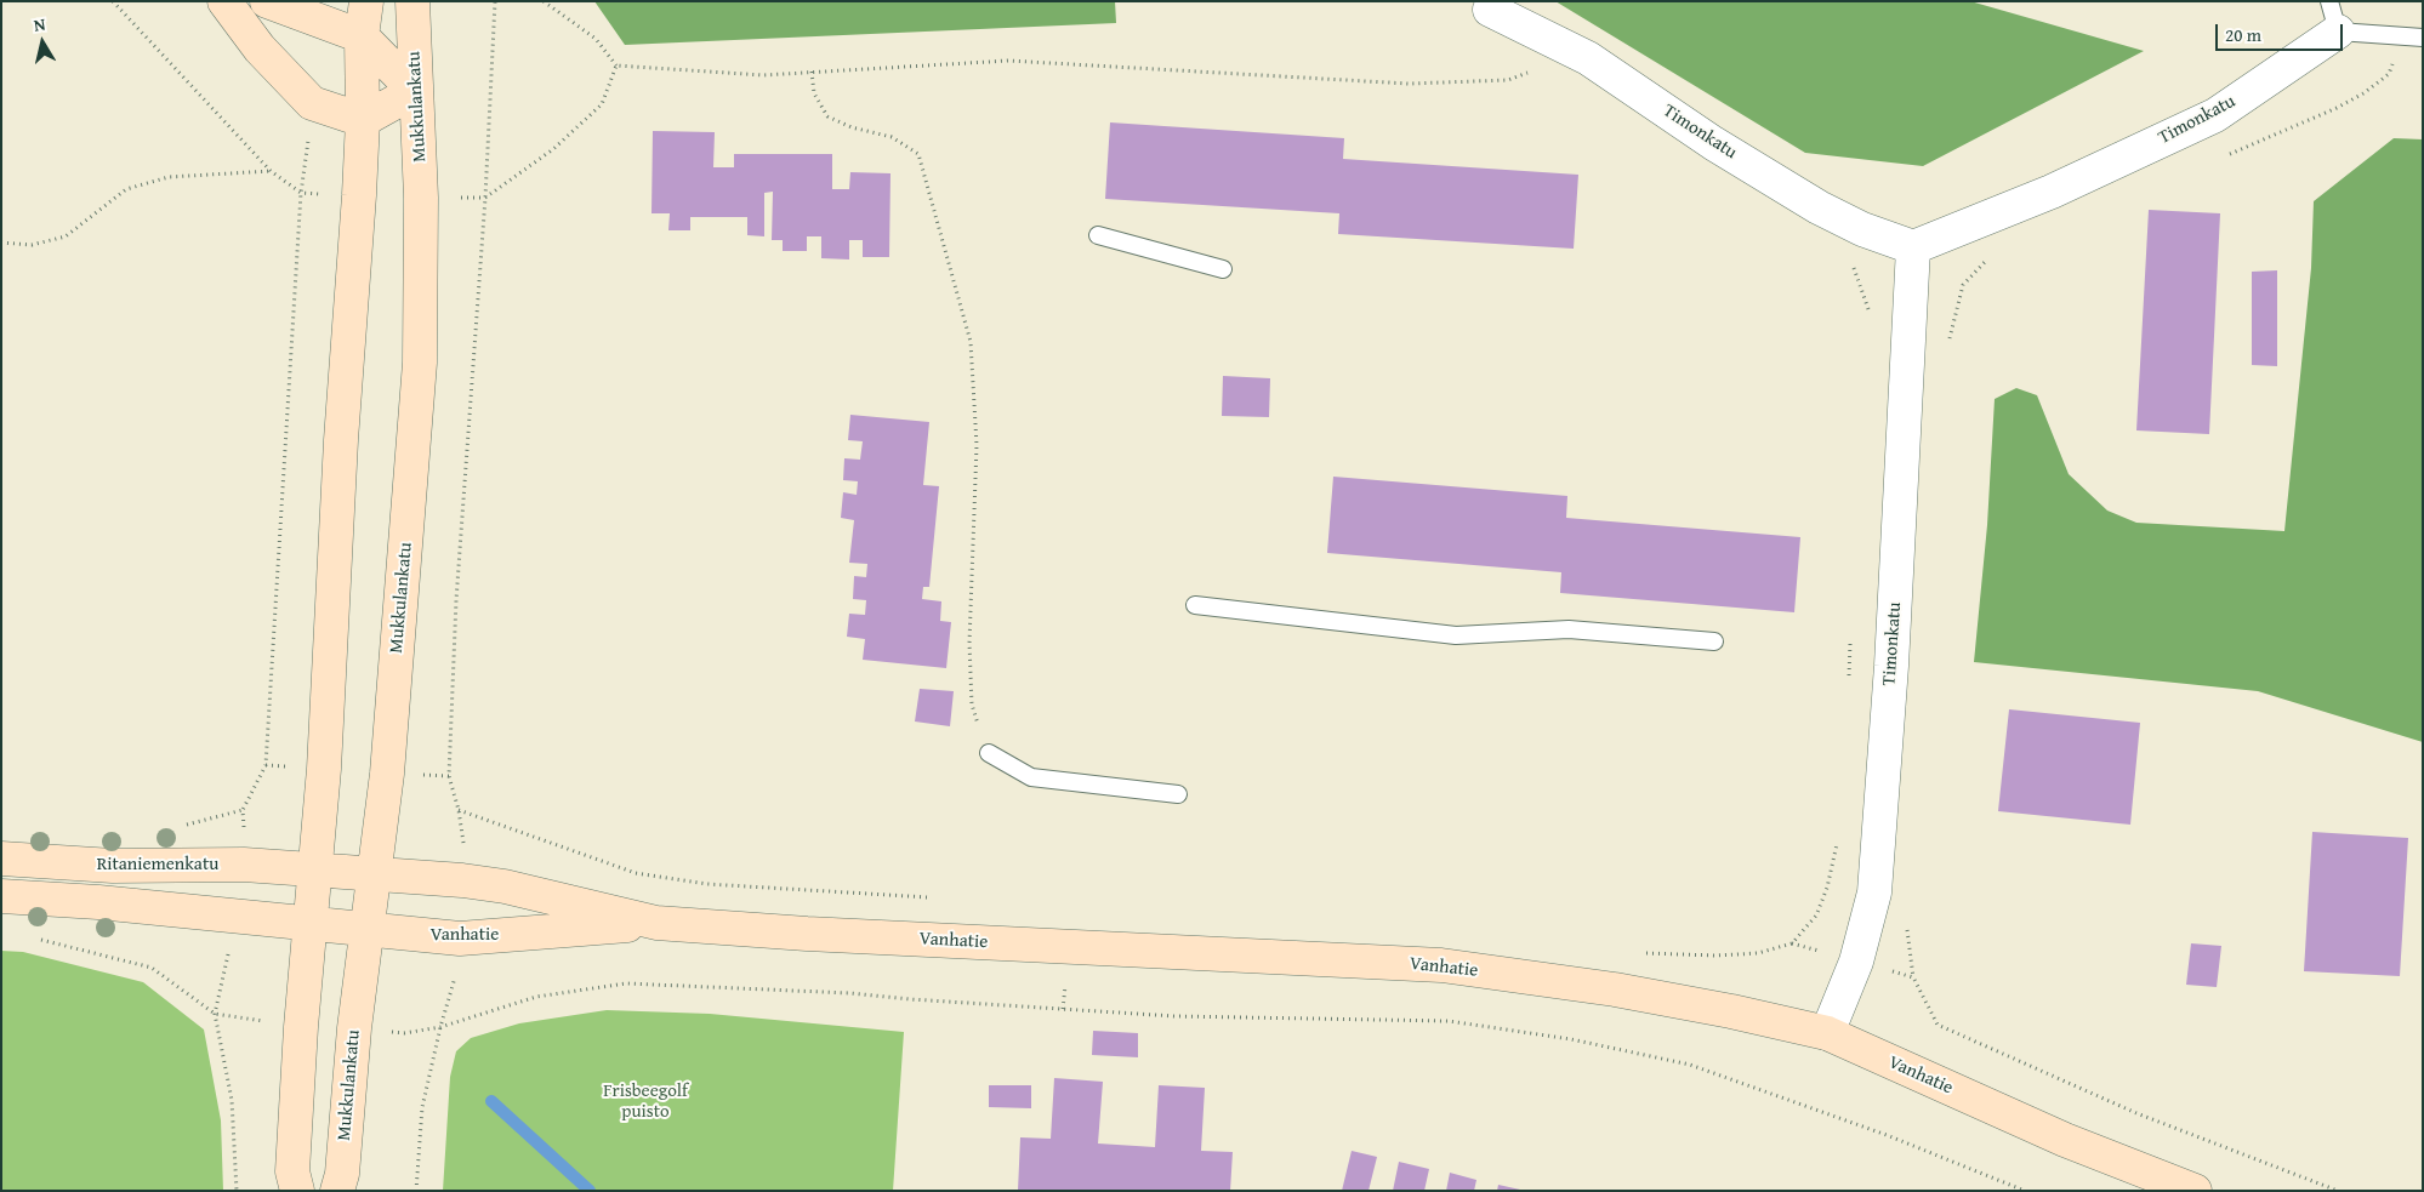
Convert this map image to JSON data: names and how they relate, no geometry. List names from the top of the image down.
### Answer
{
  "streets": {
    "street": [
      "Mukkulankatu",
      "Timonkatu",
      "Ritaniemenkatu",
      "Vanhatie"
    ]
  },
  "crossings": [
    ["Mukkulankatu", "Vanhatie"],
    ["Timonkatu", "Vanhatie"],
    ["Ritaniemenkatu", "Vanhatie"]
  ],
  "parks": ["Frisbeegolf puisto"],
  "scale_bar": "20 m",
  "north": "top"
}
